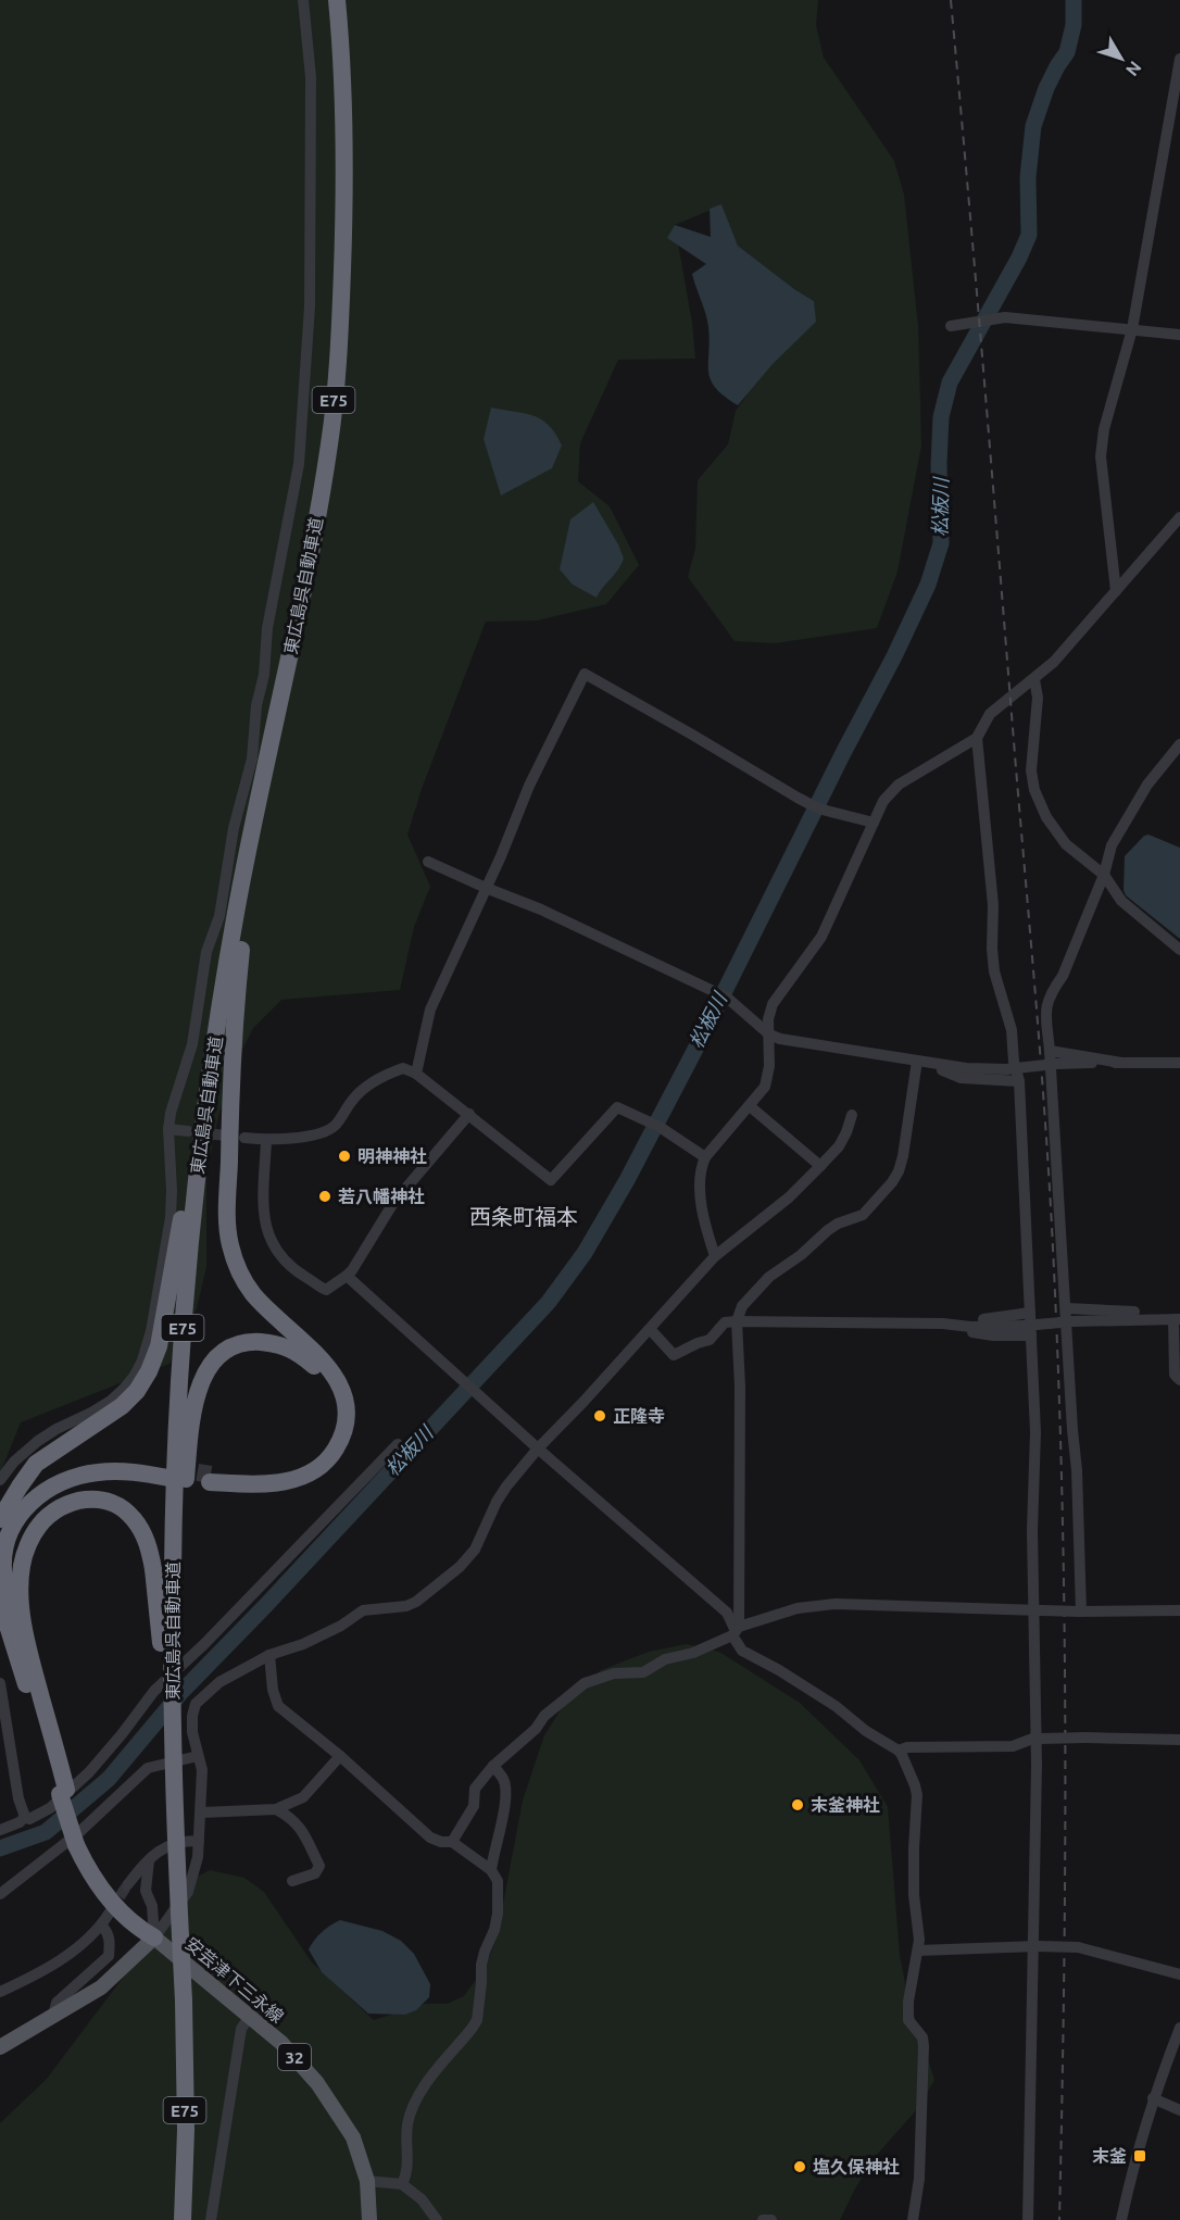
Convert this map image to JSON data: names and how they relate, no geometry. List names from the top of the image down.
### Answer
{
  "streets": {
    "highway": ["E75", "東広島呉自動車道"],
    "main road": ["安芸津下三永線", "32"]
  },
  "districts": ["西条町福本"],
  "water": ["松板川"],
  "places": {
    "other": [
      "明神神社",
      "若八幡神社",
      "正隆寺",
      "末釜神社",
      "塩久保神社"
    ],
    "transit": ["末釜"]
  },
  "north": "bottom right"
}
